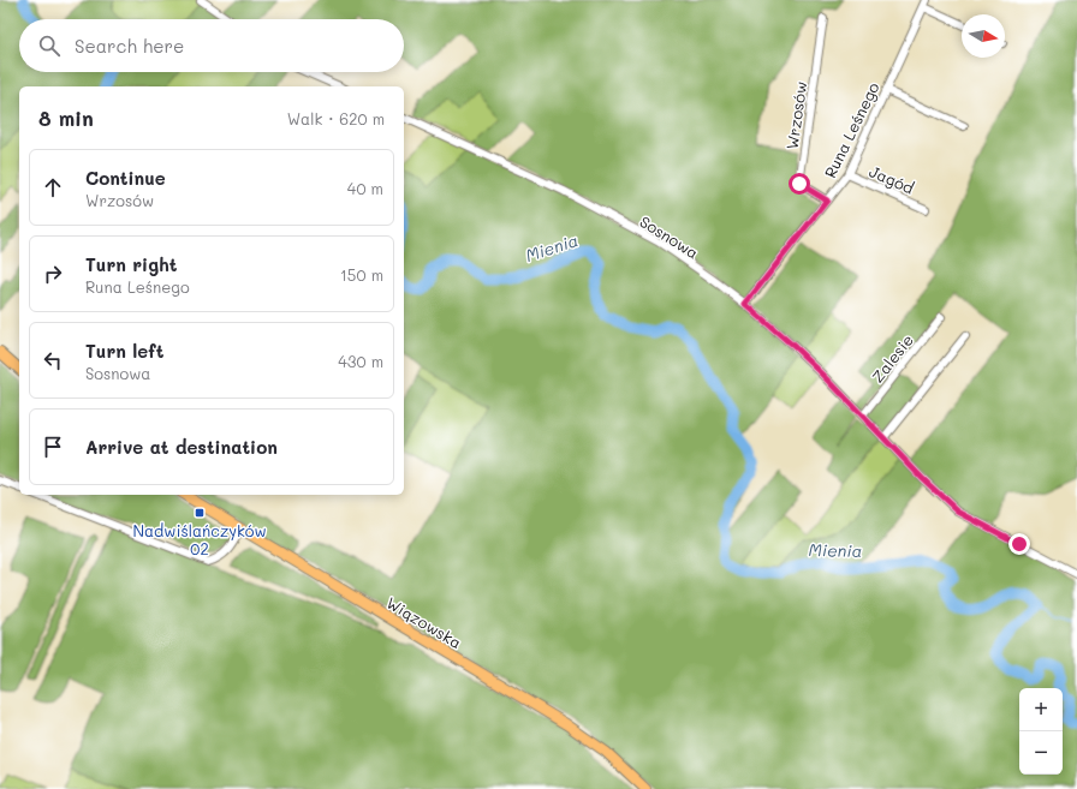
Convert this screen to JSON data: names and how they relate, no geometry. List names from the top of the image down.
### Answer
{
  "streets": {
    "main road": ["Wiązowska"],
    "street": [
      "Wrzosów",
      "Runa Leśnego",
      "Jagód",
      "Sosnowa",
      "Zalesie"
    ]
  },
  "crossings": [
    ["Wrzosów", "Runa Leśnego"],
    ["Runa Leśnego", "Jagód"],
    ["Runa Leśnego", "Sosnowa"],
    ["Sosnowa", "Zalesie"]
  ],
  "water": ["Mienia"],
  "places": {
    "transit": ["Nadwiślańczyków 02"]
  },
  "north": "right",
  "page": {
    "search": "Search here",
    "heading": ["8 min", "Walk · 620 m"],
    "list": [
      ["Continue", "Wrzosów", "40 m"],
      ["Turn right", "Runa Leśnego", "150 m"],
      ["Turn left", "Sosnowa", "430 m"],
      "Arrive at destination"
    ],
    "map_buttons": ["+", "−"]
  }
}
